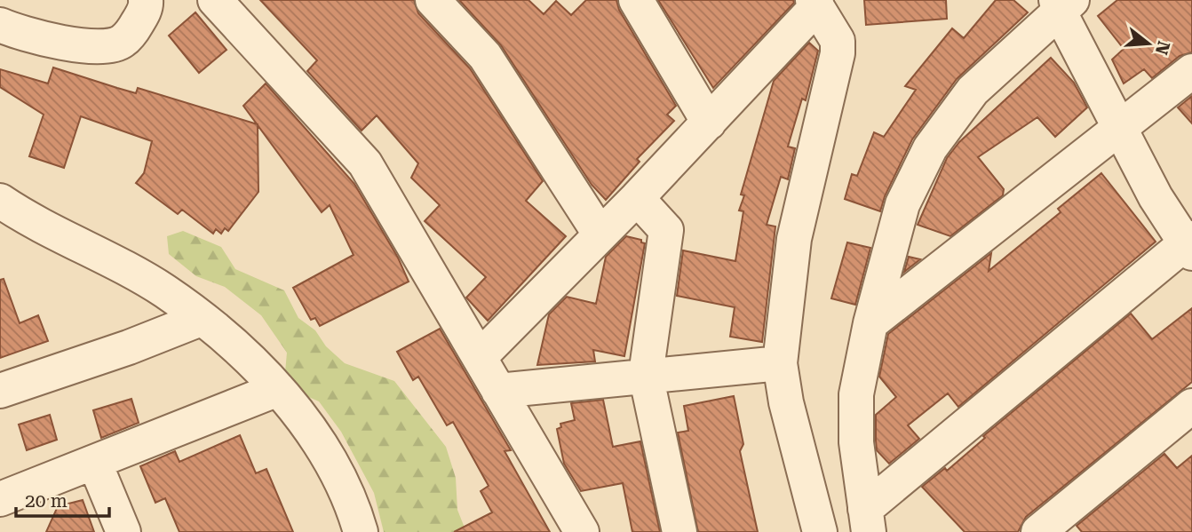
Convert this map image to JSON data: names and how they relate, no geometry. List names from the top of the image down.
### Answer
{
  "scale_bar": "20 m",
  "north": "right"
}
